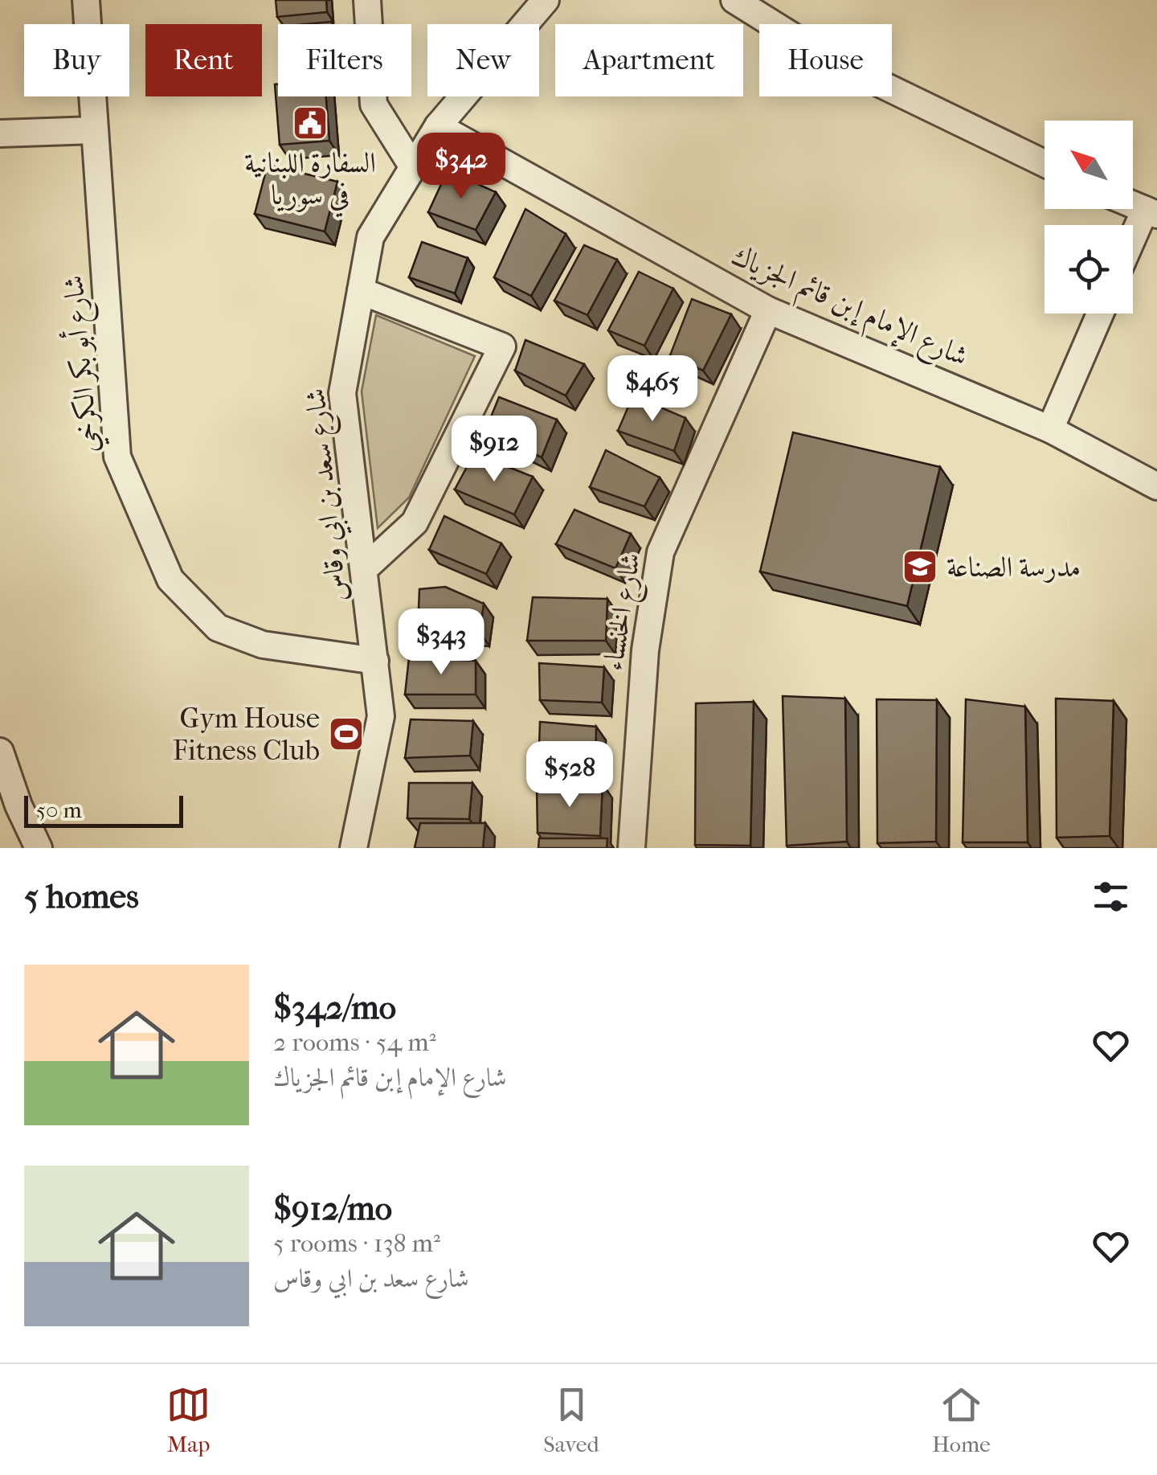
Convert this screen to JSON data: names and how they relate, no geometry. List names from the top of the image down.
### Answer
{
  "streets": {
    "street": [
      "شارع الإمام إبن قائم الجزياك",
      "شارع أبو بكر الكرخي",
      "شارع سعد بن ابي وقاس",
      "شارع الخنساء"
    ]
  },
  "crossings": [
    ["شارع الإمام إبن قائم الجزياك", "شارع سعد بن ابي وقاس"],
    ["شارع الإمام إبن قائم الجزياك", "شارع الخنساء"],
    ["شارع أبو بكر الكرخي", "شارع سعد بن ابي وقاس"]
  ],
  "places": {
    "public building": ["السفارة اللبنانية في سوريا"],
    "school or university": ["مدرسة الصناعة"],
    "sports": ["Gym House Fitness Club"]
  },
  "scale_bar": "50 m",
  "north": "top left",
  "page": {
    "chip": [
      "Buy",
      "Rent",
      "Filters",
      "New",
      "Apartment",
      "House"
    ],
    "price": [
      "$342",
      "$465",
      "$912",
      "$343",
      "$528"
    ],
    "scale": "50 m",
    "heading": "5 homes",
    "list": [
      {
        "name": "$342/mo",
        "note": "2 rooms · 54 m² · شارع الإمام إبن قائم الجزياك"
      },
      {
        "name": "$912/mo",
        "note": "5 rooms · 138 m² · شارع سعد بن ابي وقاس"
      }
    ],
    "tabs": ["Map", "Saved", "Home"]
  }
}
